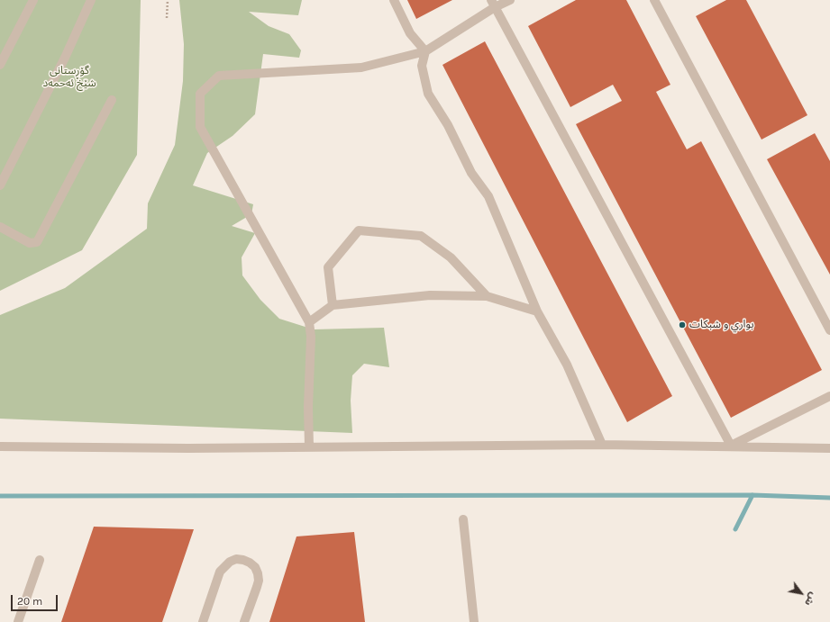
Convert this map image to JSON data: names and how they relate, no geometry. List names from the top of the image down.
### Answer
{
  "parks": ["گۆڕستانی شێخ ئەحمەد"],
  "places": ["بواري و شبكات"],
  "scale_bar": "20 m",
  "north": "bottom right"
}
